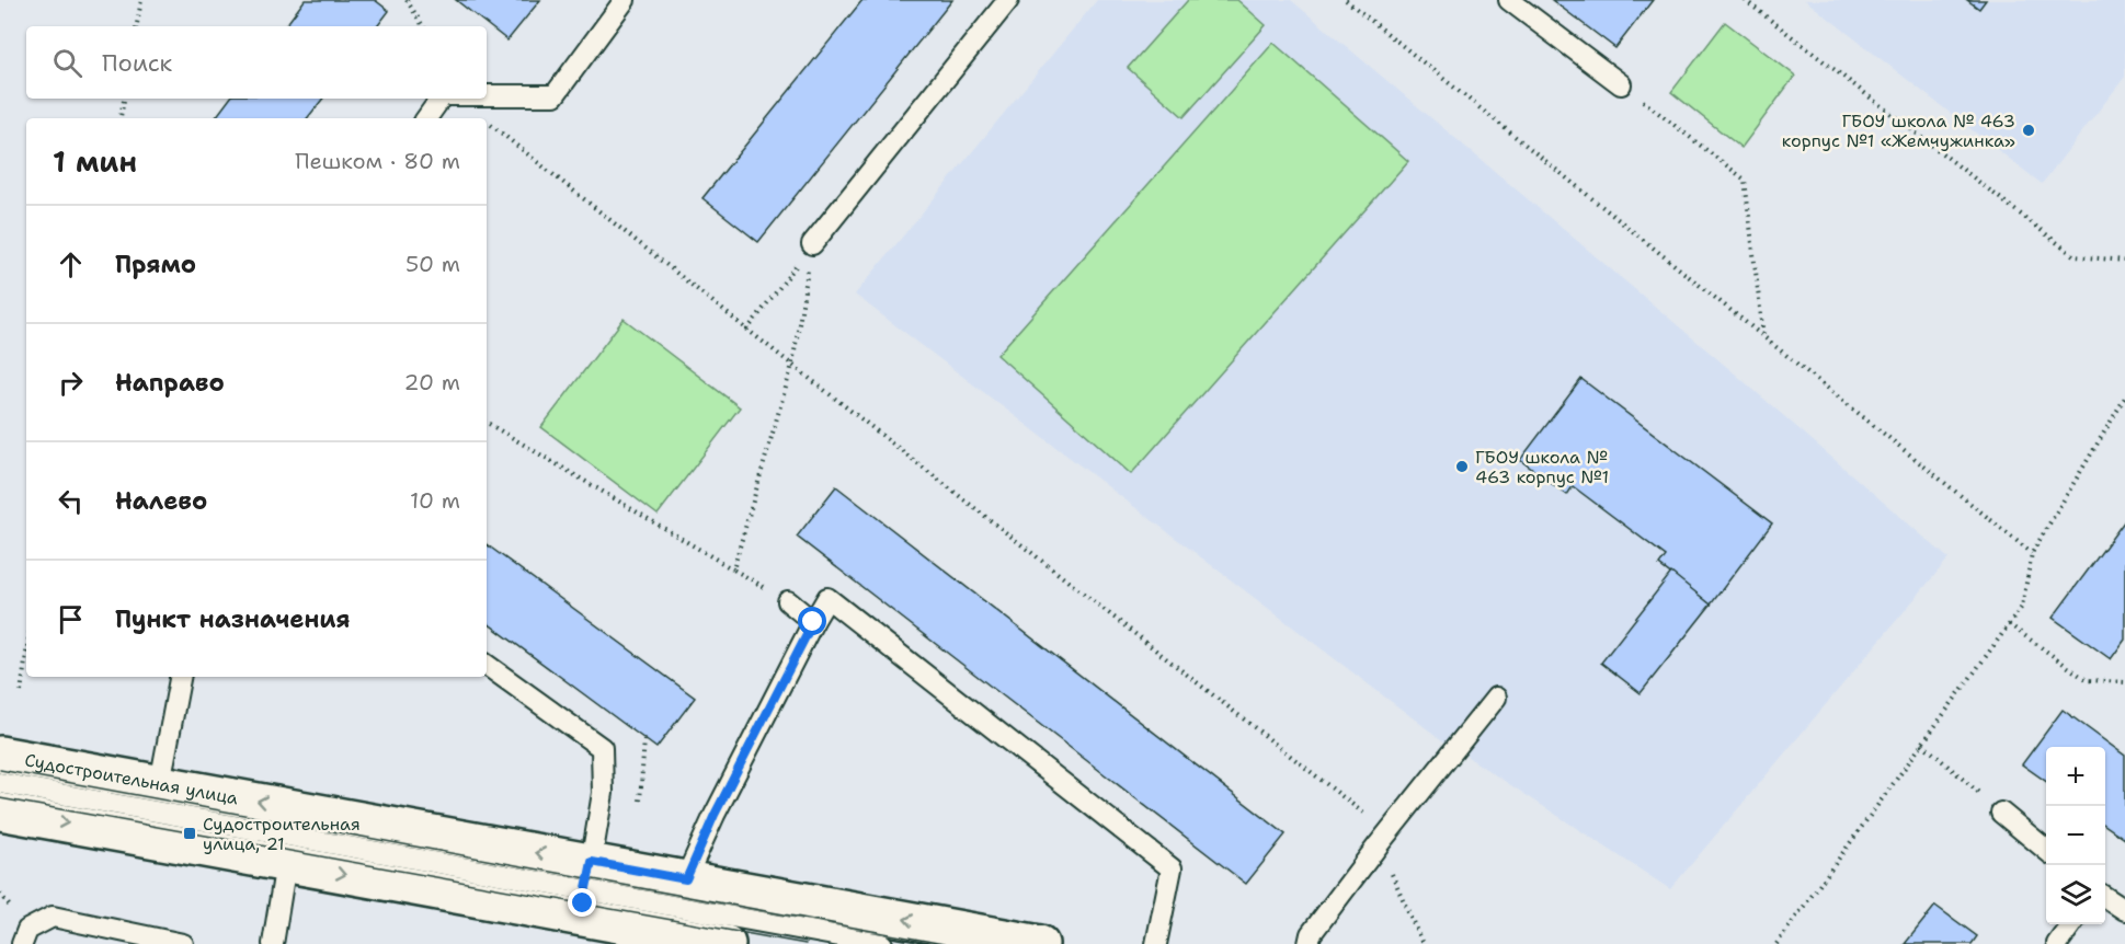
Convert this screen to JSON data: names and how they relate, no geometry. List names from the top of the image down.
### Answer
{
  "streets": {
    "street": ["Судостроительная улица"]
  },
  "places": {
    "other": ["ГБОУ школа № 463 корпус №1 «Жемчужинка»", "ГБОУ школа № 463 корпус №1"],
    "transit": ["Судостроительная улица, 21"]
  },
  "page": {
    "search": "Поиск",
    "heading": ["1 мин", "Пешком · 80 m"],
    "list": [
      ["Прямо", "50 m"],
      ["Направо", "20 m"],
      ["Налево", "10 m"],
      "Пункт назначения"
    ],
    "map_buttons": ["+", "−"]
  }
}
